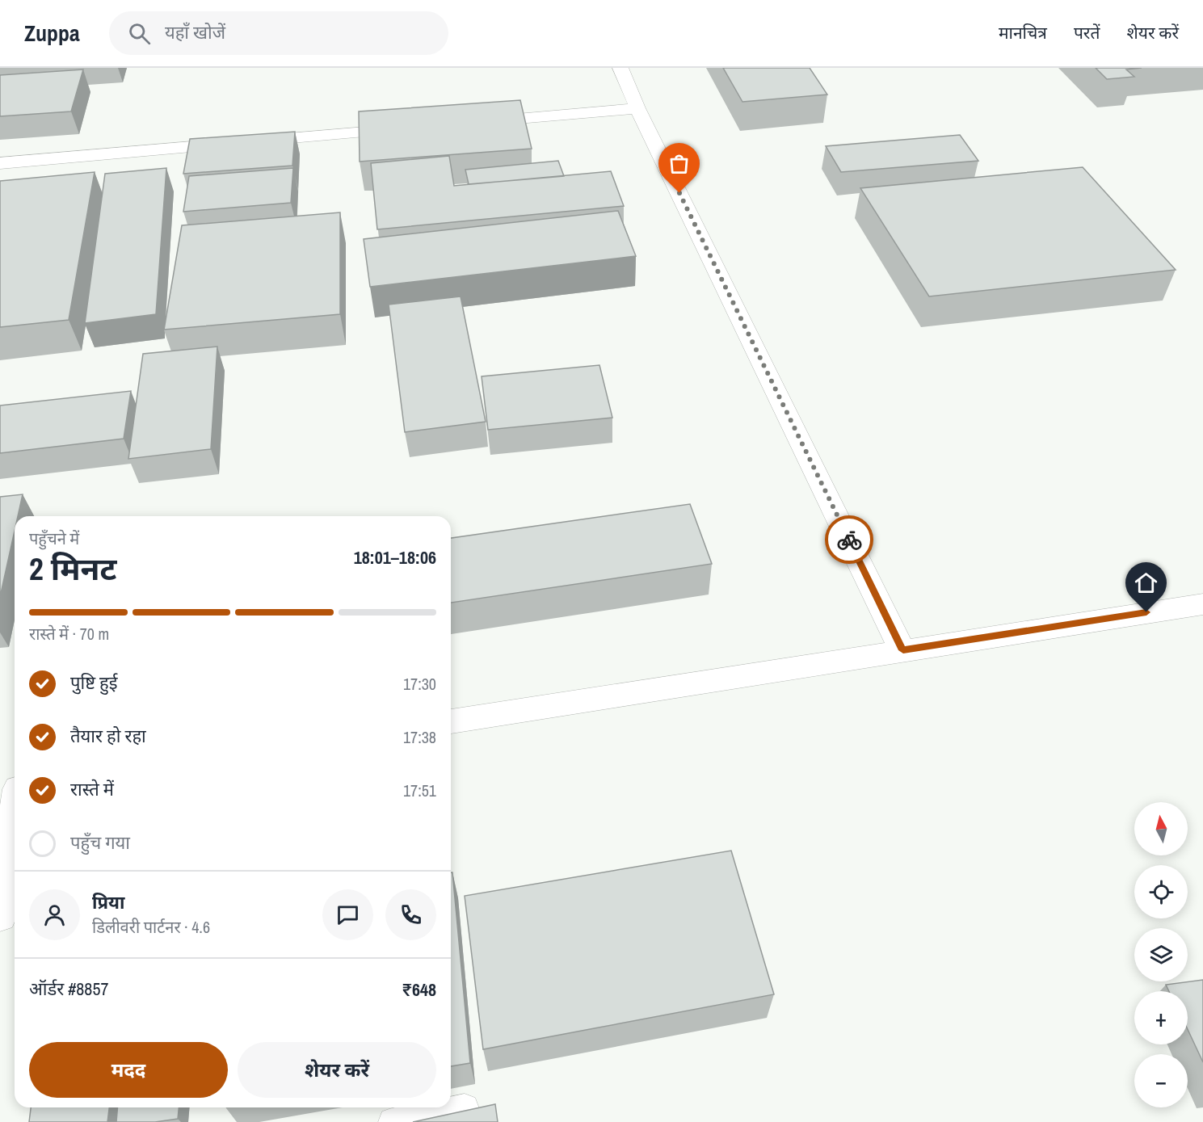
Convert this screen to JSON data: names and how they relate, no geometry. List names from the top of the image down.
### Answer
{
  "north": "top",
  "page": {
    "header": "Zuppa",
    "search": "यहाँ खोजें",
    "nav": ["मानचित्र", "परतें", "शेयर करें"],
    "heading": ["2 मिनट", "पहुँचने में", "18:01–18:06"],
    "panel": [
      "प्रिया",
      "डिलीवरी पार्टनर · 4.6",
      "ऑर्डर #8857",
      "₹648"
    ],
    "bar": "रास्ते में · 70 m",
    "list": [
      ["पुष्टि हुई", "17:30"],
      ["तैयार हो रहा", "17:38"],
      ["रास्ते में", "17:51"],
      "पहुँच गया"
    ],
    "map_buttons": ["+", "−"],
    "buttons": ["मदद", "शेयर करें"]
  }
}
